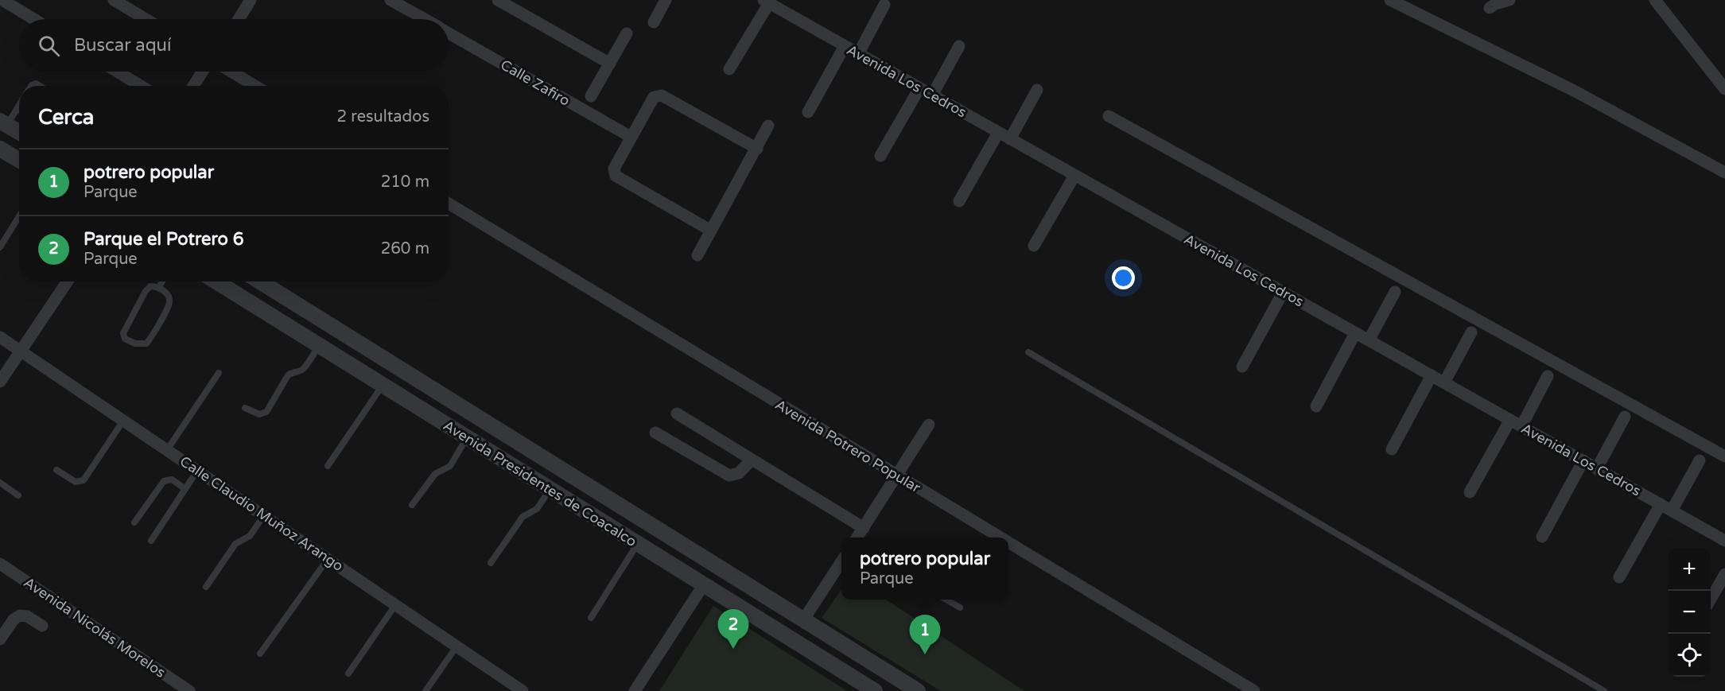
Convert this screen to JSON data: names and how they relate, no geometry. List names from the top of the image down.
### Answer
{
  "streets": {
    "street": [
      "Avenida Los Cedros",
      "Calle Zafiro",
      "Avenida Potrero Popular",
      "Avenida Presidentes de Coacalco",
      "Calle Claudio Muñoz Arango",
      "Avenida Nicolás Morelos"
    ]
  },
  "page": {
    "search": "Buscar aquí",
    "heading": ["Cerca", "2 resultados"],
    "list": [
      {
        "mark": "1",
        "name": "potrero popular",
        "note": "Parque",
        "value": "210 m"
      },
      {
        "mark": "2",
        "name": "Parque el Potrero 6",
        "note": "Parque",
        "value": "260 m"
      }
    ],
    "popup": ["potrero popular", "Parque"],
    "map_buttons": ["+", "−"],
    "pins": ["2", "1"]
  }
}
